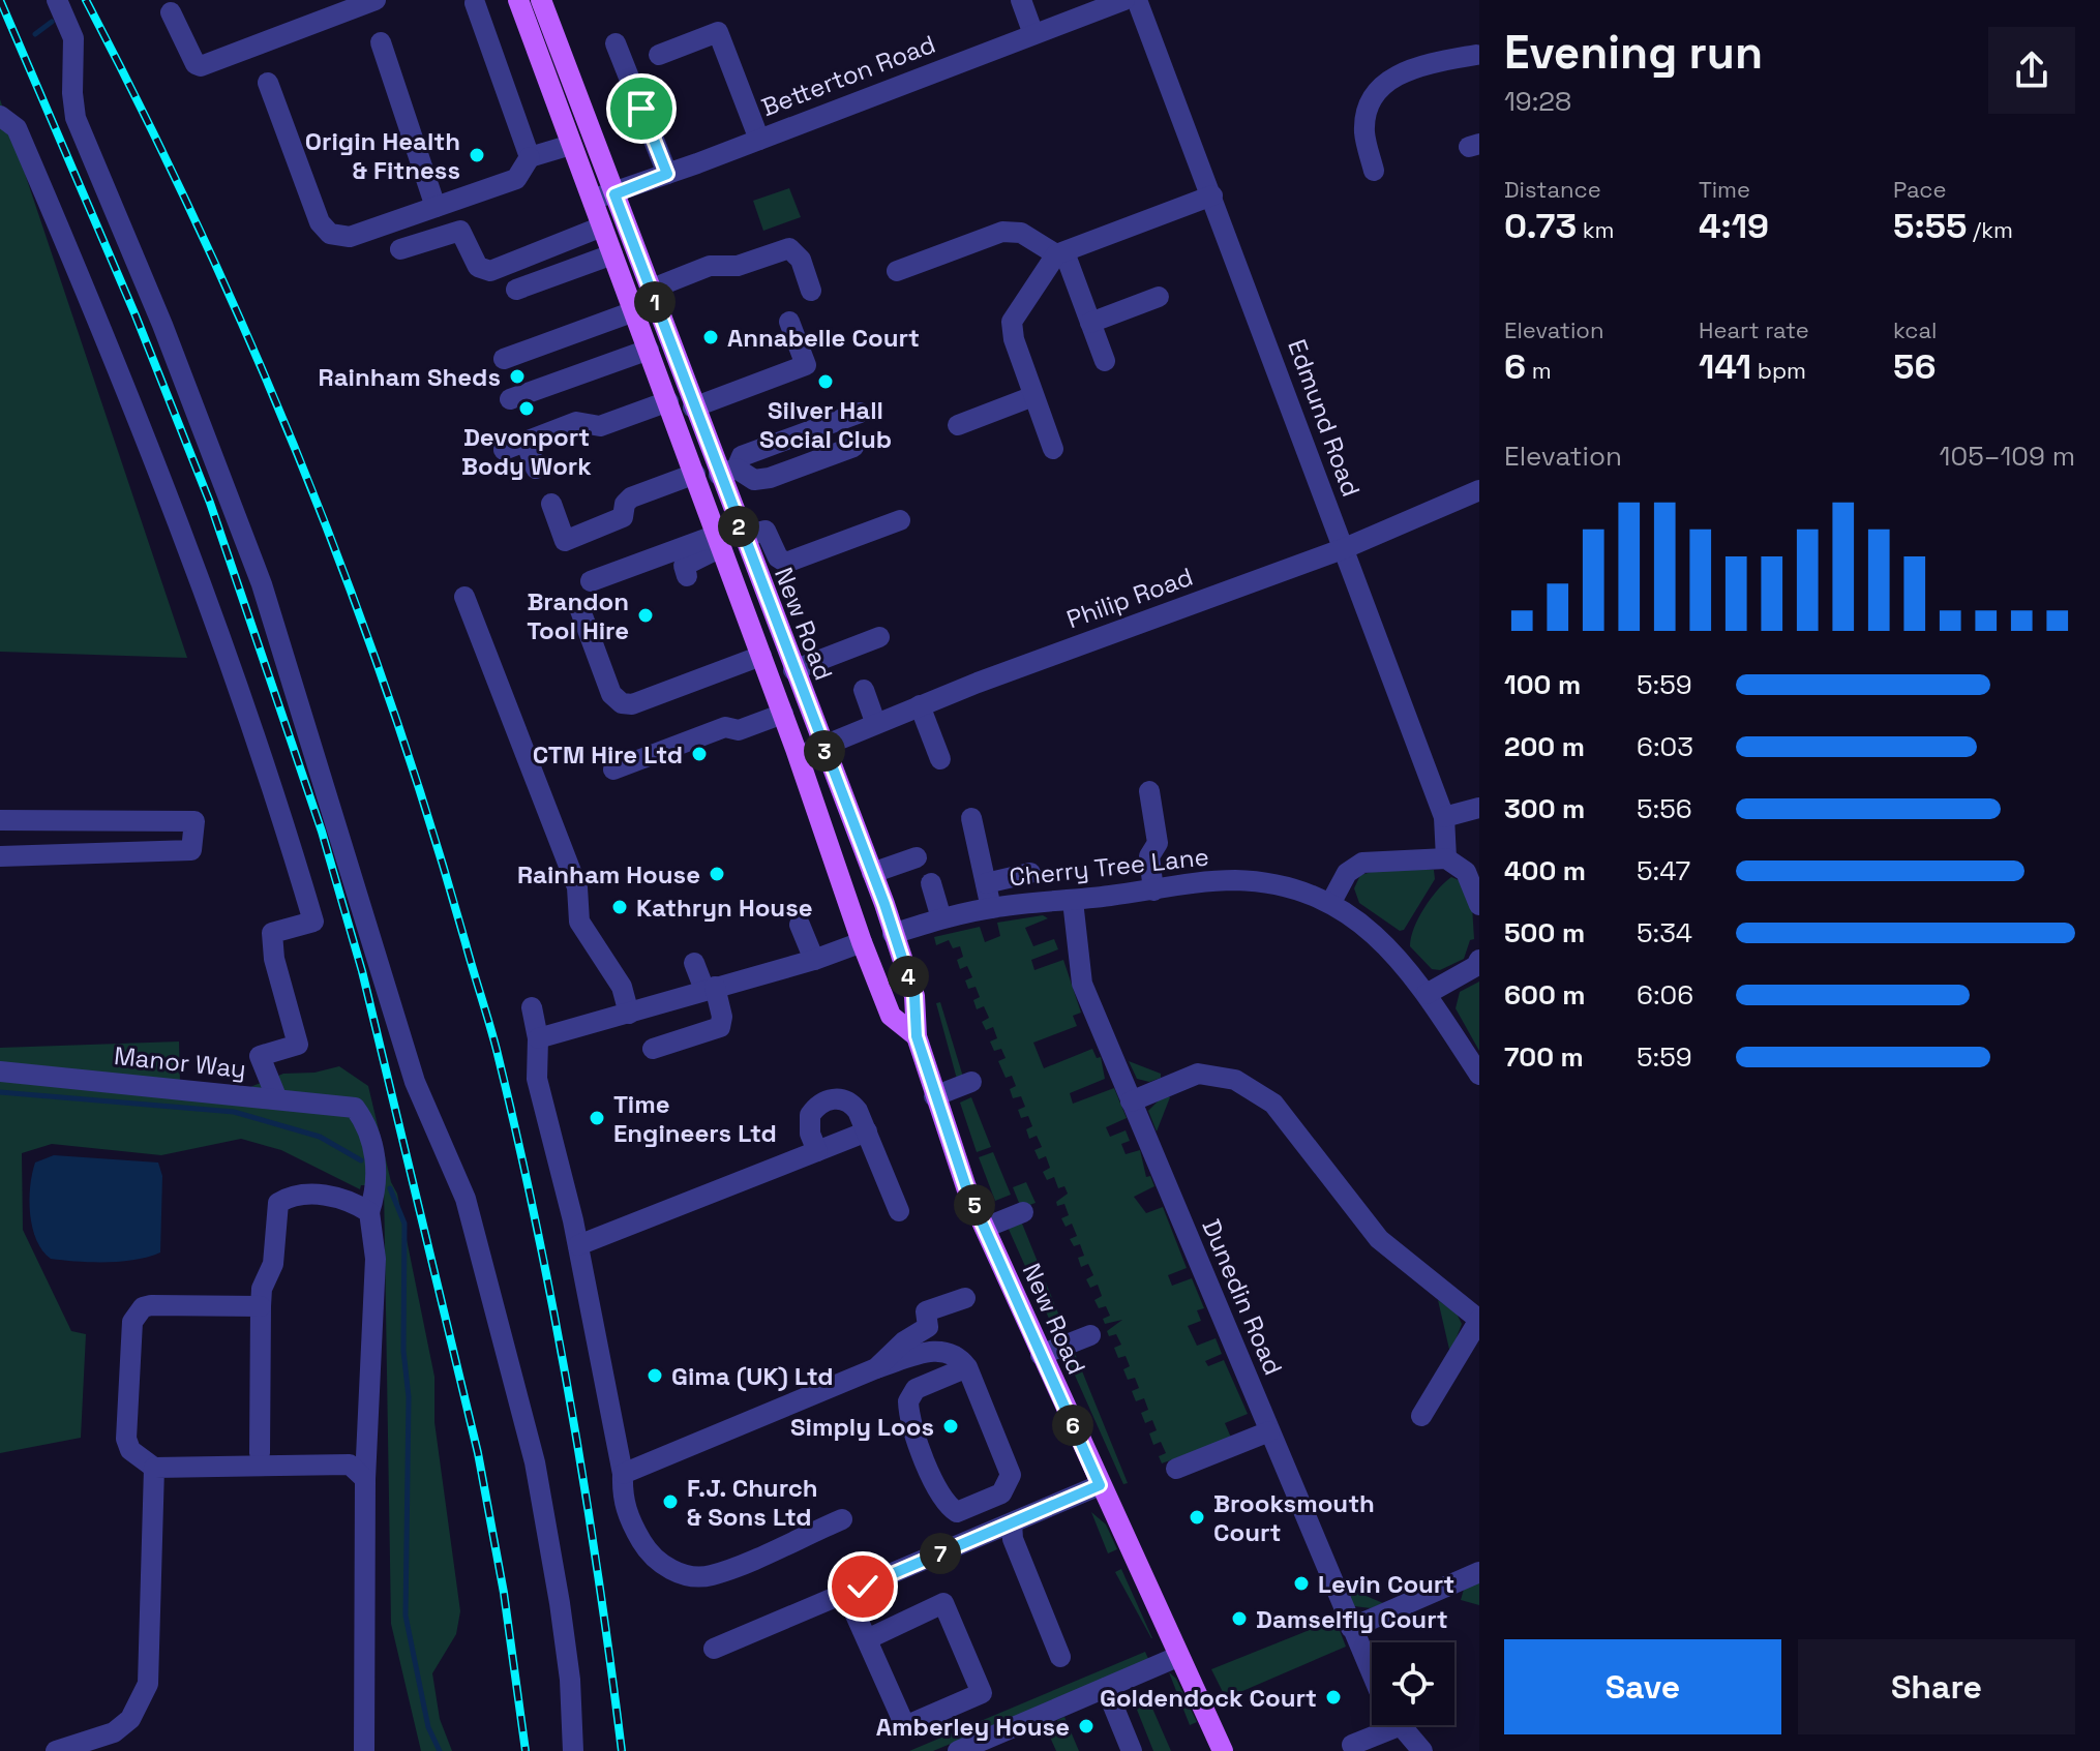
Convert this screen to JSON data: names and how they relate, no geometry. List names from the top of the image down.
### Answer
{
  "streets": {
    "main road": ["New Road"],
    "street": [
      "Betterton Road",
      "Edmund Road",
      "Philip Road",
      "Cherry Tree Lane",
      "Manor Way",
      "Dunedin Road"
    ]
  },
  "crossings": [
    ["Betterton Road", "New Road"],
    ["Edmund Road", "Philip Road"],
    ["Philip Road", "New Road"],
    ["New Road", "Cherry Tree Lane"],
    ["Cherry Tree Lane", "Dunedin Road"]
  ],
  "places": [
    "Origin Health & Fitness",
    "Annabelle Court",
    "Rainham Sheds",
    "Silver Hall Social Club",
    "Devonport Body Work",
    "Brandon Tool Hire",
    "CTM Hire Ltd",
    "Rainham House",
    "Kathryn House",
    "Time Engineers Ltd",
    "Gima (UK) Ltd",
    "Simply Loos",
    "F.J. Church & Sons Ltd",
    "Brooksmouth Court",
    "Levin Court",
    "Damselfly Court",
    "Goldendock Court",
    "Amberley House"
  ],
  "page": {
    "heading": ["Evening run", "19:28"],
    "stats": [
      ["Distance", "0.73 km"],
      ["Time", "4:19"],
      ["Pace", "5:55 /km"],
      ["Elevation", "6 m"],
      ["Heart rate", "141 bpm"],
      ["kcal", "56"]
    ],
    "pins": [
      "1",
      "2",
      "3",
      "4",
      "5",
      "6",
      "7"
    ],
    "chart": ["Elevation", "105–109 m"],
    "list": [
      {
        "name": "100 m",
        "note": "5:59"
      },
      {
        "name": "200 m",
        "note": "6:03"
      },
      {
        "name": "300 m",
        "note": "5:56"
      },
      {
        "name": "400 m",
        "note": "5:47"
      },
      {
        "name": "500 m",
        "note": "5:34"
      },
      {
        "name": "600 m",
        "note": "6:06"
      },
      {
        "name": "700 m",
        "note": "5:59"
      }
    ],
    "buttons": ["Save", "Share"]
  }
}
